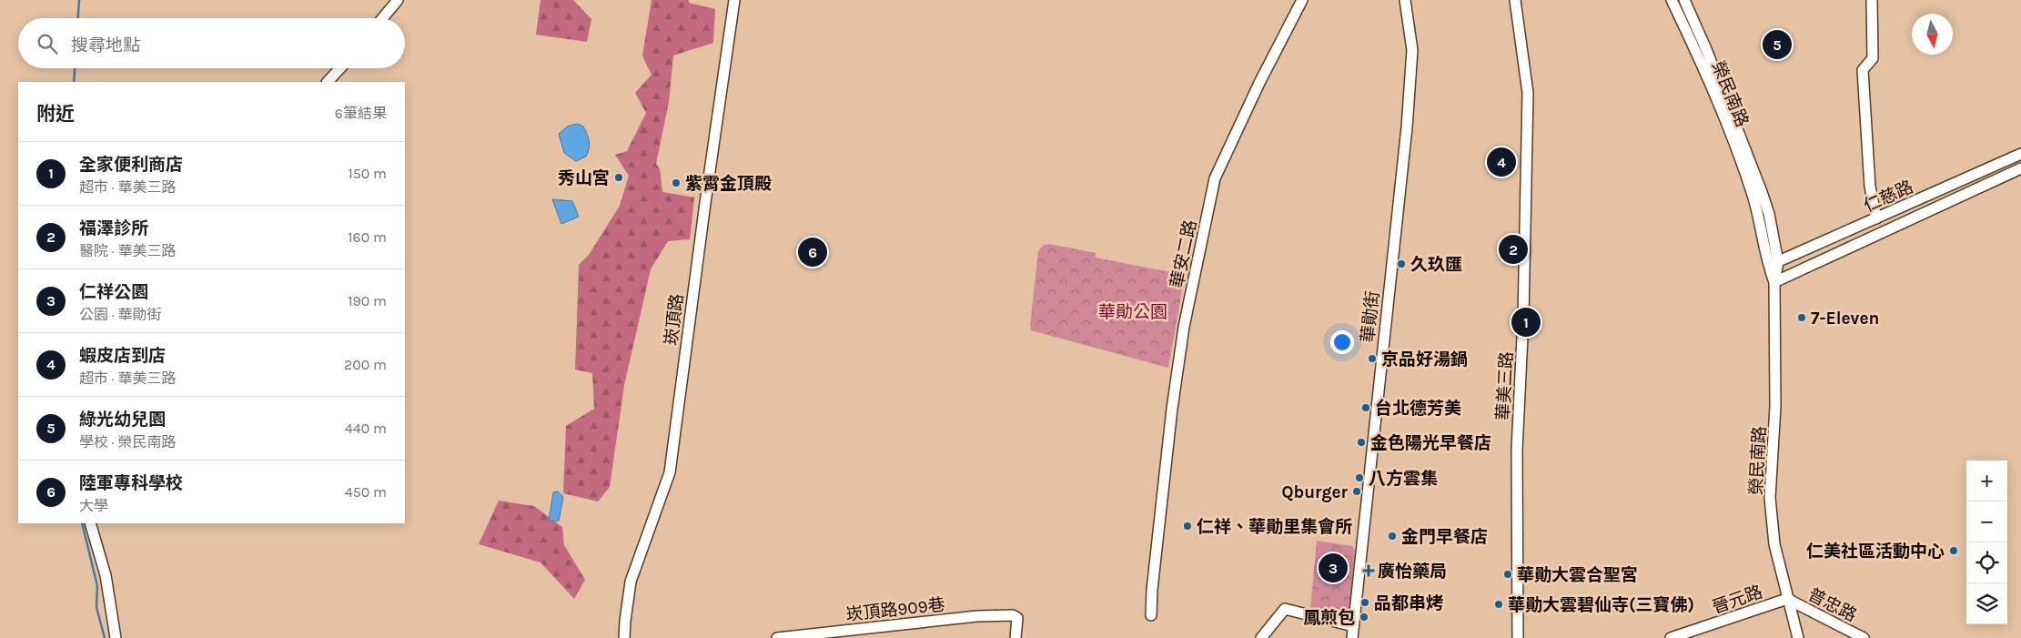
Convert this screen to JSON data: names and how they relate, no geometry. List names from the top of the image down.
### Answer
{
  "streets": {
    "street": [
      "榮民南路",
      "仁慈路",
      "華安二路",
      "華勛街",
      "崁頂路",
      "華美三路",
      "晉元路",
      "普忠路",
      "崁頂路909巷"
    ]
  },
  "crossings": [
    ["榮民南路", "仁慈路"],
    ["榮民南路", "晉元路"],
    ["榮民南路", "普忠路"],
    ["晉元路", "普忠路"]
  ],
  "parks": ["華勛公園"],
  "places": {
    "other": [
      "秀山宮",
      "紫霄金頂殿",
      "久玖匯",
      "7-Eleven",
      "京品好湯鍋",
      "台北德芳美",
      "金色陽光早餐店",
      "八方雲集",
      "Qburger",
      "仁祥、華勛里集會所",
      "金門早餐店",
      "仁美社區活動中心",
      "華勛大雲合聖宮",
      "品都串烤",
      "華勛大雲碧仙寺(三寶佛)",
      "鳳煎包"
    ],
    "health": ["廣怡藥局"]
  },
  "north": "bottom",
  "page": {
    "search": "搜尋地點",
    "pins": [
      "5",
      "4",
      "2",
      "6",
      "1",
      "3"
    ],
    "heading": ["附近", "6筆結果"],
    "list": [
      {
        "mark": "1",
        "name": "全家便利商店",
        "note": "超市 · 華美三路",
        "value": "150 m"
      },
      {
        "mark": "2",
        "name": "福澤診所",
        "note": "醫院 · 華美三路",
        "value": "160 m"
      },
      {
        "mark": "3",
        "name": "仁祥公園",
        "note": "公園 · 華勛街",
        "value": "190 m"
      },
      {
        "mark": "4",
        "name": "蝦皮店到店",
        "note": "超市 · 華美三路",
        "value": "200 m"
      },
      {
        "mark": "5",
        "name": "綠光幼兒園",
        "note": "學校 · 榮民南路",
        "value": "440 m"
      },
      {
        "mark": "6",
        "name": "陸軍專科學校",
        "note": "大學",
        "value": "450 m"
      }
    ],
    "map_buttons": ["+", "−"]
  }
}
